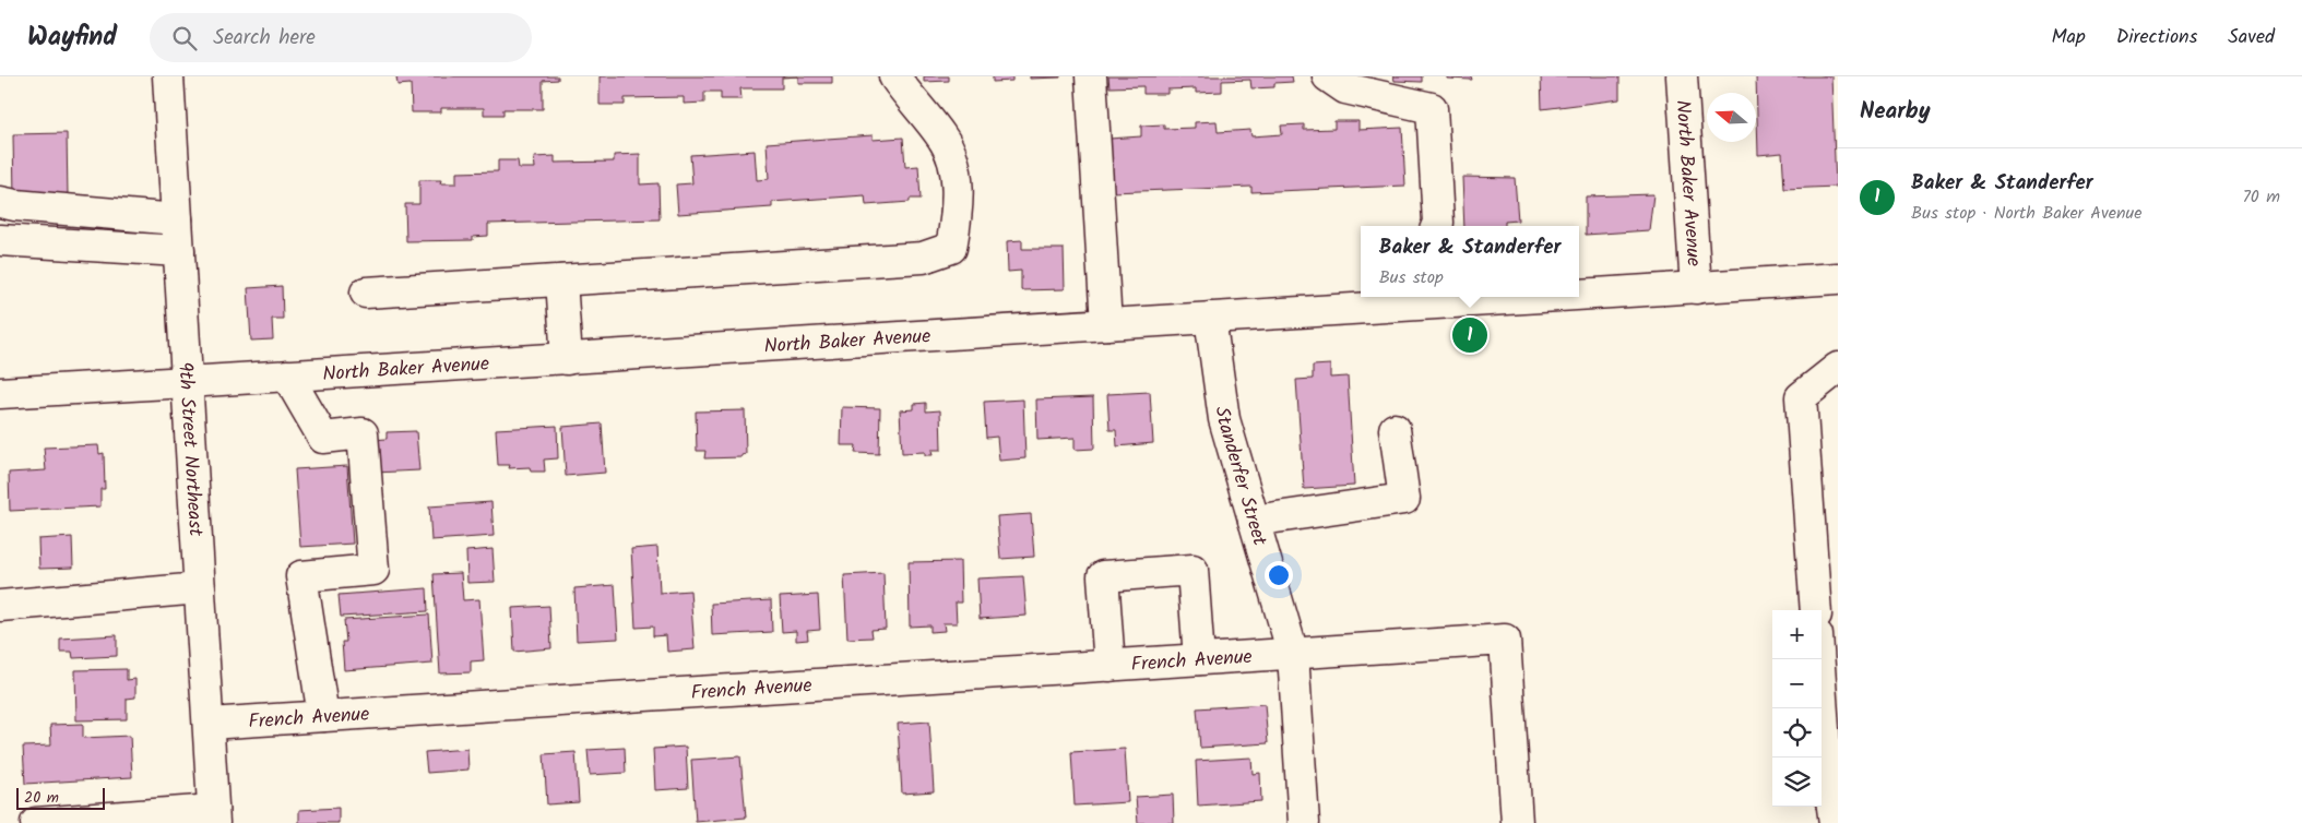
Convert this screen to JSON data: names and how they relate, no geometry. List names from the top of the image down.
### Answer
{
  "streets": {
    "street": [
      "North Baker Avenue",
      "9th Street Northeast",
      "Standerfer Street",
      "French Avenue"
    ]
  },
  "crossings": [
    ["North Baker Avenue", "9th Street Northeast"],
    ["North Baker Avenue", "Standerfer Street"],
    ["9th Street Northeast", "French Avenue"],
    ["Standerfer Street", "French Avenue"]
  ],
  "scale_bar": "20 m",
  "north": "left",
  "page": {
    "header": "Wayfind",
    "search": "Search here",
    "nav": ["Map", "Directions", "Saved"],
    "heading": "Nearby",
    "list": [
      {
        "mark": "1",
        "name": "Baker & Standerfer",
        "note": "Bus stop · North Baker Avenue",
        "value": "70 m"
      }
    ],
    "popup": ["Baker & Standerfer", "Bus stop"],
    "pins": "1",
    "map_buttons": ["+", "−"],
    "scale": "20 m"
  }
}
